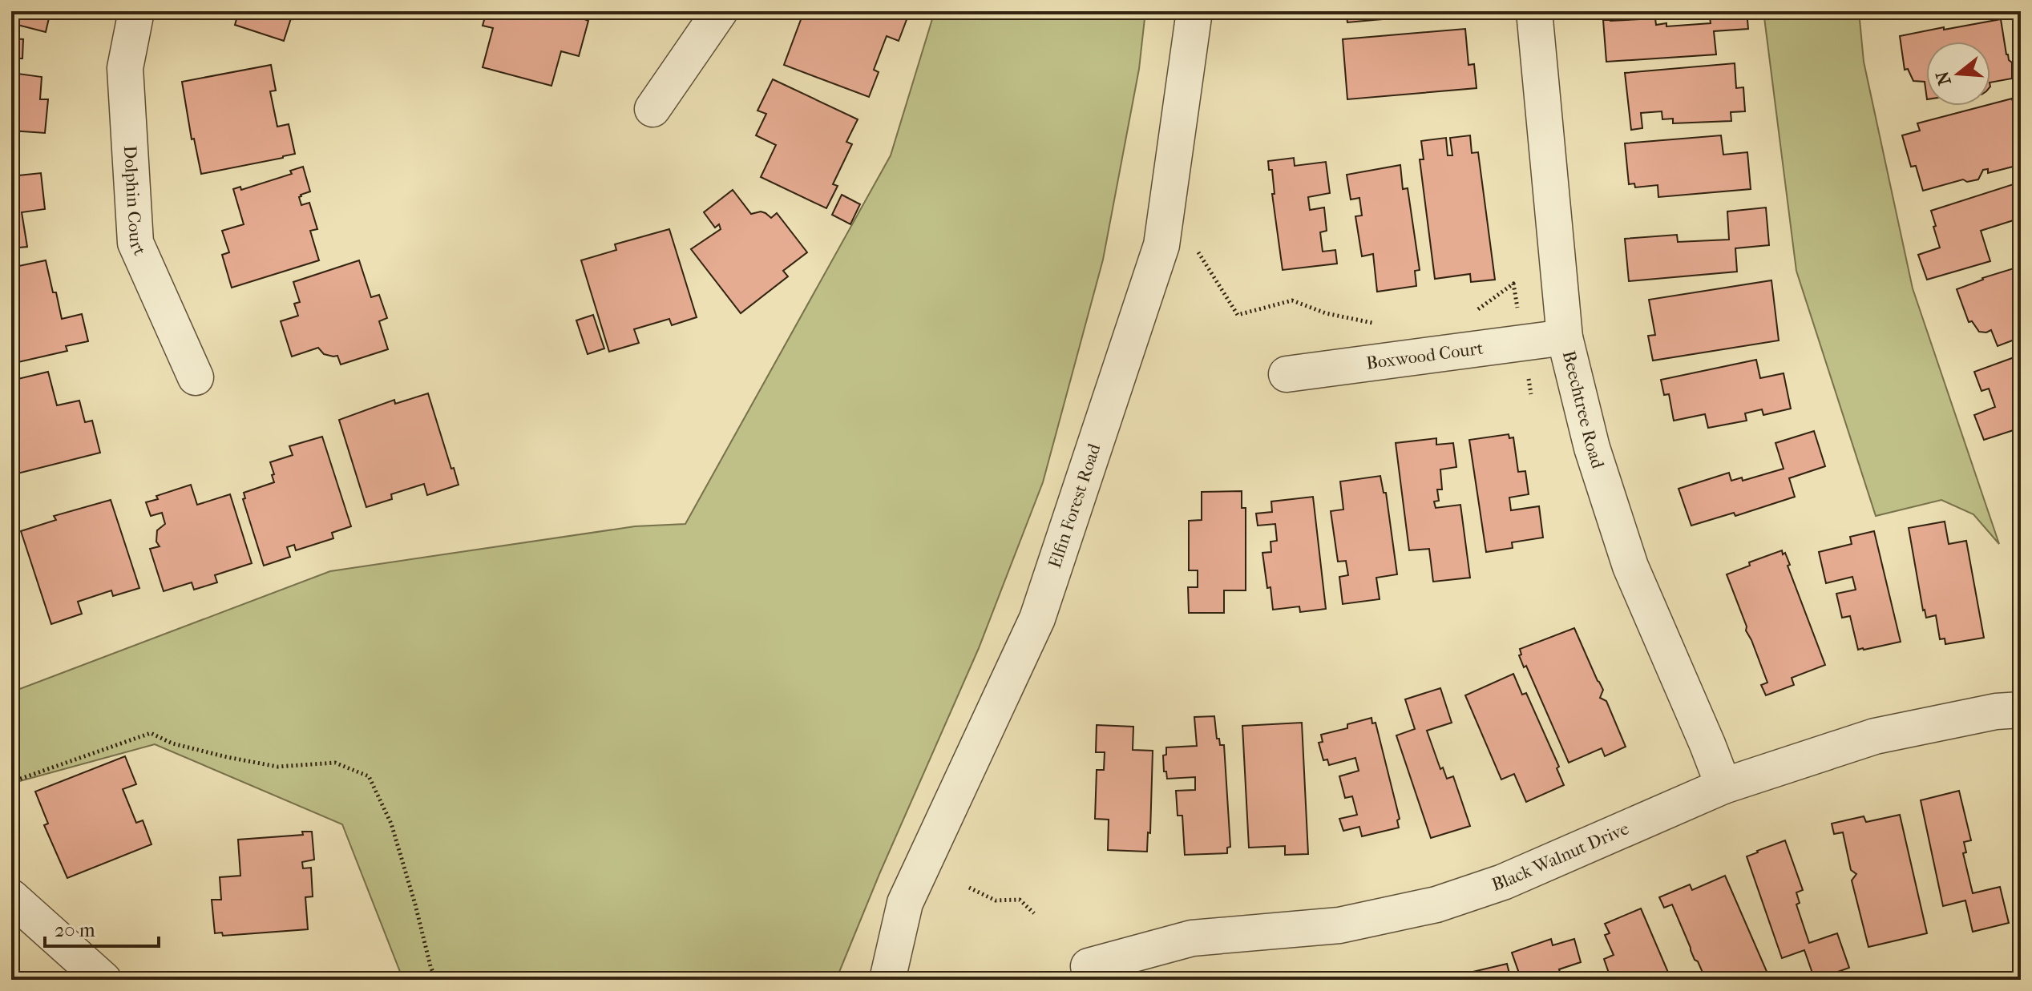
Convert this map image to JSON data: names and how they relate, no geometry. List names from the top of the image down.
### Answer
{
  "streets": {
    "street": [
      "Dolphin Court",
      "Boxwood Court",
      "Beechtree Road",
      "Elfin Forest Road",
      "Black Walnut Drive"
    ]
  },
  "crossings": [
    ["Boxwood Court", "Beechtree Road"],
    ["Beechtree Road", "Black Walnut Drive"]
  ],
  "scale_bar": "20 m",
  "north": "left"
}
